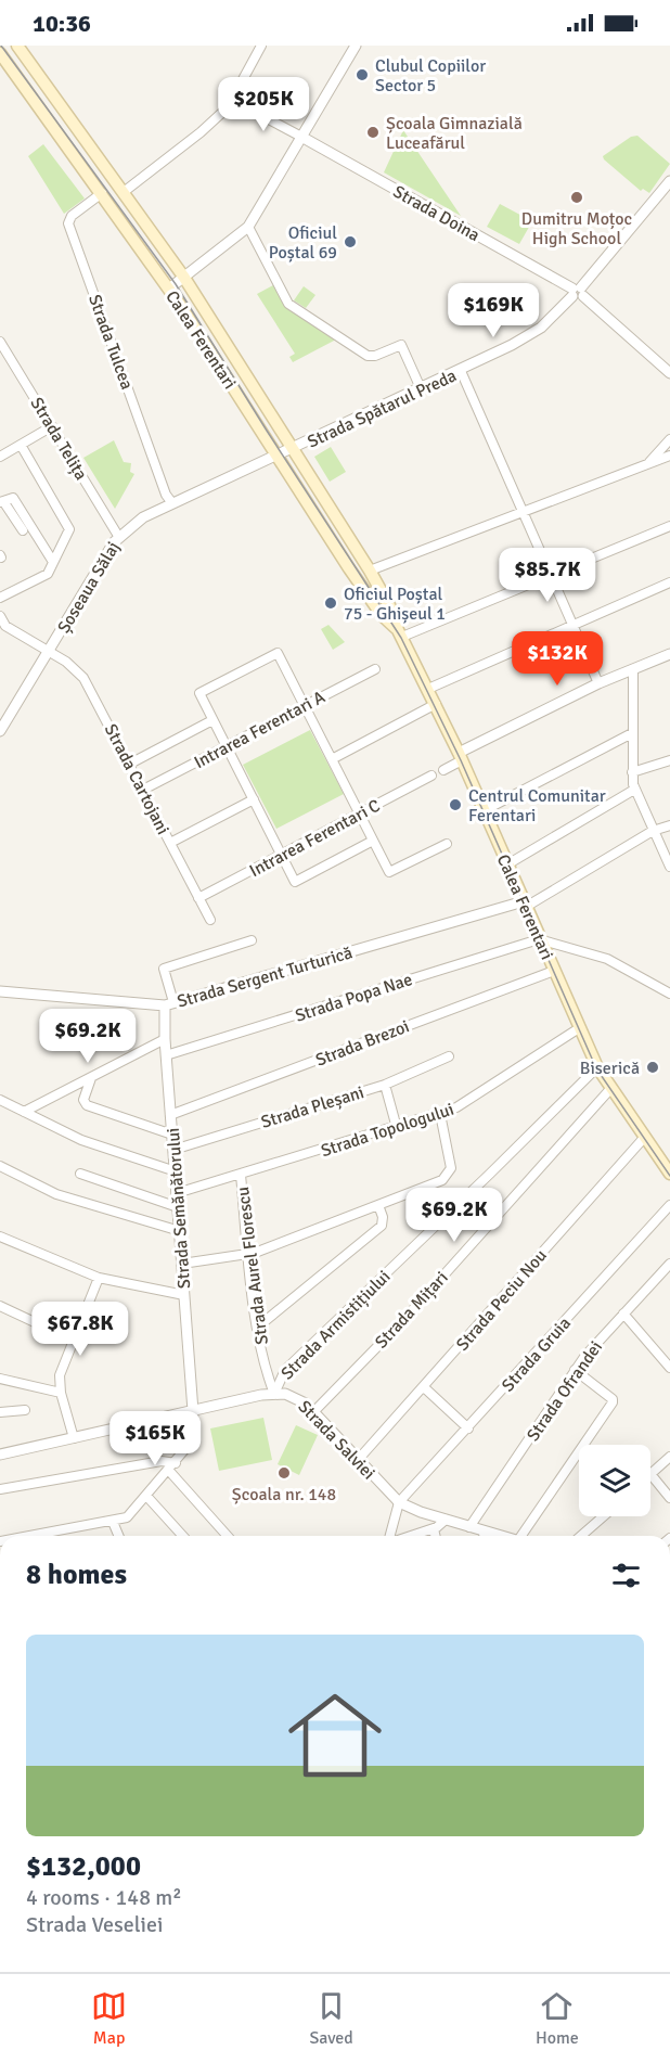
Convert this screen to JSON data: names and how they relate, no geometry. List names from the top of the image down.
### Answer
{
  "streets": {
    "main road": ["Calea Ferentari"],
    "street": [
      "Strada Doina",
      "Strada Tulcea",
      "Strada Spătarul Preda",
      "Strada Telița",
      "Șoseaua Sălaj",
      "Intrarea Ferentari A",
      "Strada Cartojani",
      "Intrarea Ferentari C",
      "Strada Sergent Turturică",
      "Strada Popa Nae",
      "Strada Brezoi",
      "Strada Pleșani",
      "Strada Topologului",
      "Strada Semănătorului",
      "Strada Aurel Florescu",
      "Strada Peciu Nou",
      "Strada Mițari",
      "Strada Armistițiului",
      "Strada Gruia",
      "Strada Ofrandei",
      "Strada Salviei"
    ]
  },
  "crossings": [
    ["Strada Doina", "Strada Spătarul Preda"],
    ["Calea Ferentari", "Strada Tulcea"],
    ["Calea Ferentari", "Strada Spătarul Preda"],
    ["Calea Ferentari", "Șoseaua Sălaj"],
    ["Calea Ferentari", "Strada Sergent Turturică"],
    ["Calea Ferentari", "Strada Popa Nae"],
    ["Calea Ferentari", "Strada Brezoi"],
    ["Calea Ferentari", "Strada Topologului"],
    ["Calea Ferentari", "Strada Peciu Nou"],
    ["Calea Ferentari", "Strada Mițari"],
    ["Calea Ferentari", "Strada Armistițiului"],
    ["Strada Tulcea", "Șoseaua Sălaj"],
    ["Strada Spătarul Preda", "Șoseaua Sălaj"],
    ["Strada Telița", "Șoseaua Sălaj"],
    ["Șoseaua Sălaj", "Strada Cartojani"],
    ["Intrarea Ferentari A", "Strada Cartojani"],
    ["Strada Cartojani", "Intrarea Ferentari C"],
    ["Strada Sergent Turturică", "Strada Semănătorului"],
    ["Strada Popa Nae", "Strada Semănătorului"],
    ["Strada Brezoi", "Strada Semănătorului"],
    ["Strada Pleșani", "Strada Semănătorului"],
    ["Strada Topologului", "Strada Semănătorului"],
    ["Strada Topologului", "Strada Aurel Florescu"],
    ["Strada Aurel Florescu", "Strada Armistițiului"],
    ["Strada Aurel Florescu", "Strada Salviei"],
    ["Strada Peciu Nou", "Strada Salviei"],
    ["Strada Mițari", "Strada Salviei"],
    ["Strada Armistițiului", "Strada Salviei"],
    ["Strada Gruia", "Strada Salviei"]
  ],
  "places": [
    "Clubul Copiilor Sector 5",
    "Școala Gimnazială Luceafărul",
    "Dumitru Moțoc High School",
    "Oficiul Poștal 69",
    "Oficiul Poștal 75 - Ghișeul 1",
    "Centrul Comunitar Ferentari",
    "Biserică",
    "Școala nr. 148"
  ],
  "page": {
    "status": "10:36",
    "price": [
      "$205K",
      "$169K",
      "$85.7K",
      "$132K",
      "$69.2K",
      "$69.2K",
      "$67.8K",
      "$165K"
    ],
    "heading": "8 homes",
    "list": [
      {
        "name": "$132,000",
        "note": "4 rooms · 148 m² · Strada Veseliei"
      }
    ],
    "tabs": ["Map", "Saved", "Home"]
  }
}
